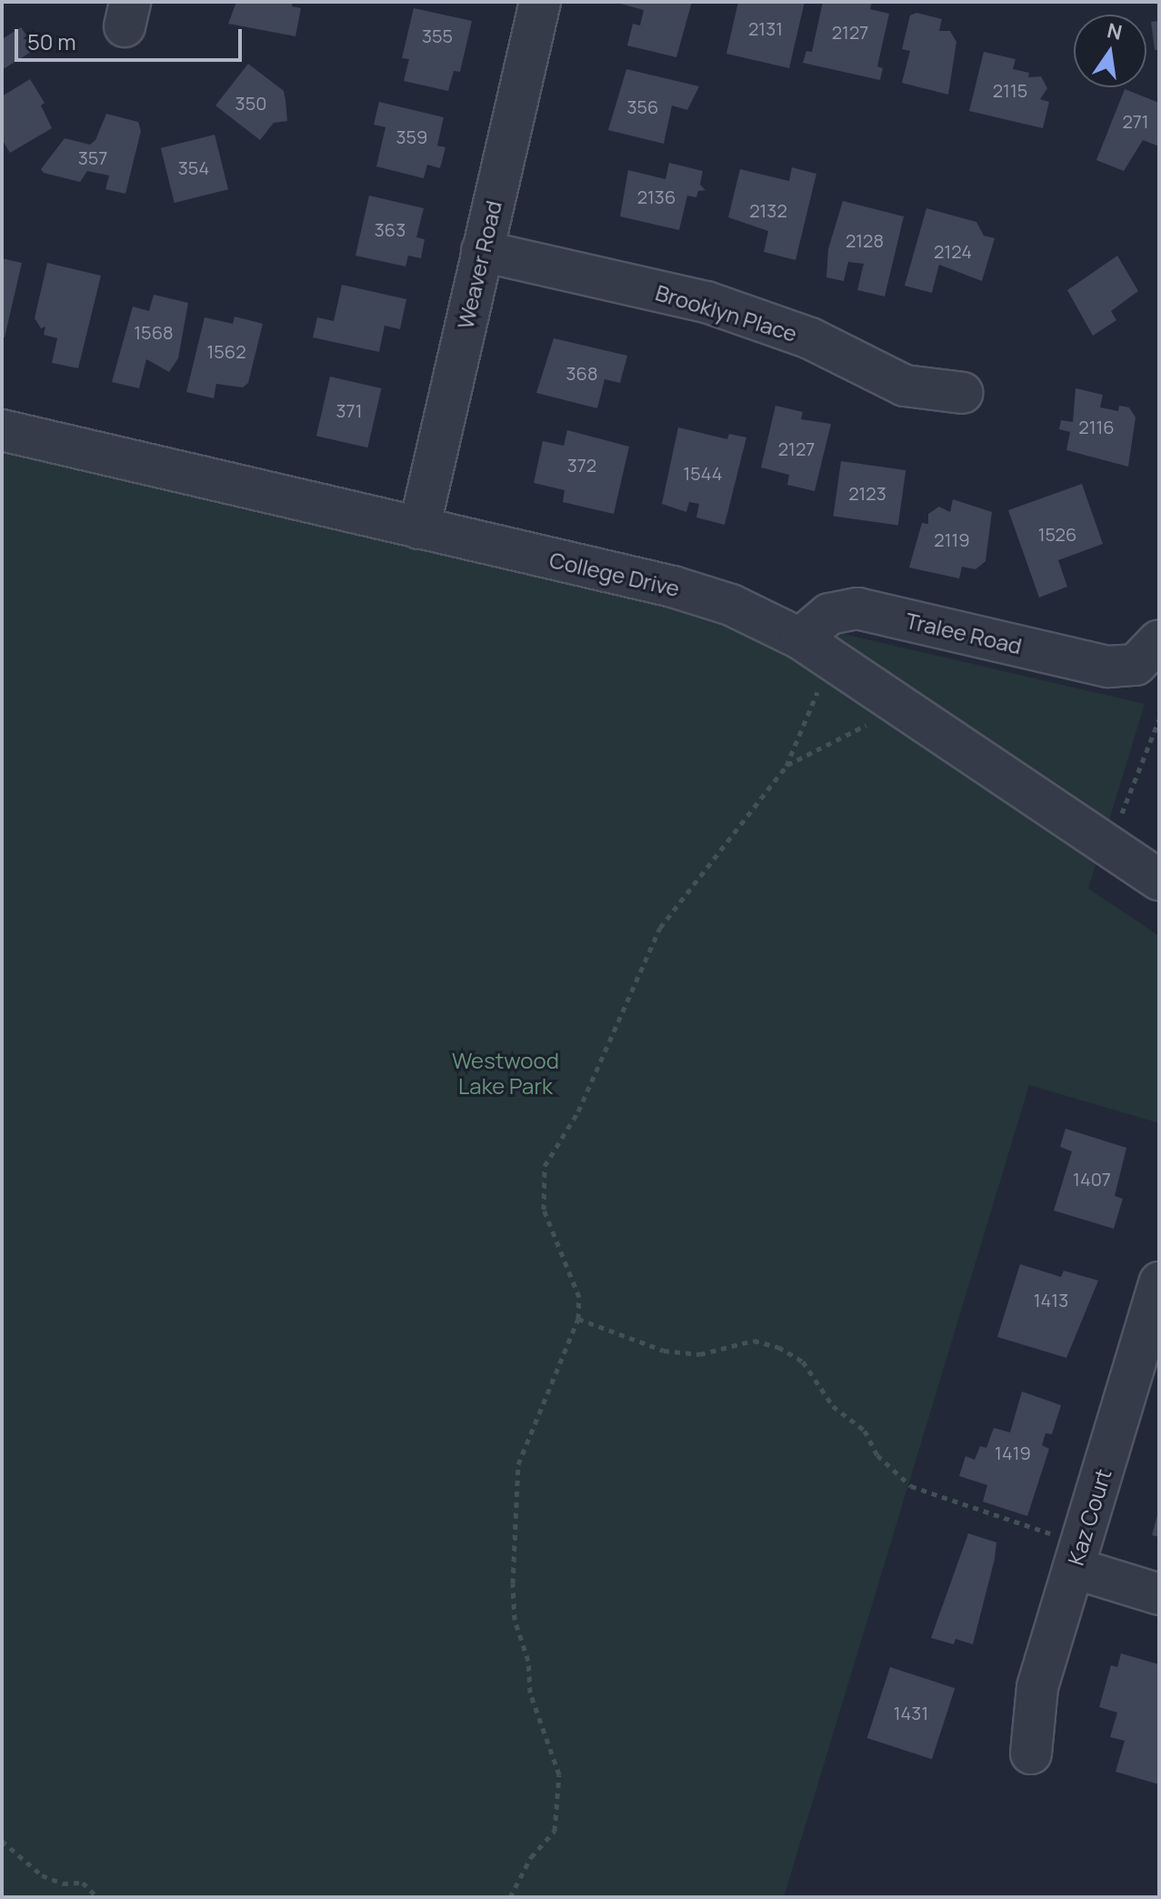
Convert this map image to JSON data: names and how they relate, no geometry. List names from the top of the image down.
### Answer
{
  "streets": {
    "street": [
      "Weaver Road",
      "Brooklyn Place",
      "College Drive",
      "Tralee Road",
      "Kaz Court"
    ]
  },
  "crossings": [
    ["Weaver Road", "Brooklyn Place"],
    ["Weaver Road", "College Drive"],
    ["College Drive", "Tralee Road"]
  ],
  "parks": ["Westwood Lake Park"],
  "house_numbers": [
    "2131",
    "2127",
    "355",
    "2115",
    "350",
    "356",
    "271",
    "359",
    "357",
    "354",
    "2136",
    "2132",
    "363",
    "2128",
    "2124",
    "1568",
    "1562",
    "368",
    "371",
    "2116",
    "2127",
    "372",
    "1544",
    "2123",
    "1526",
    "2119",
    "1407",
    "1413",
    "1419",
    "1431"
  ],
  "scale_bar": "50 m",
  "north": "top"
}
